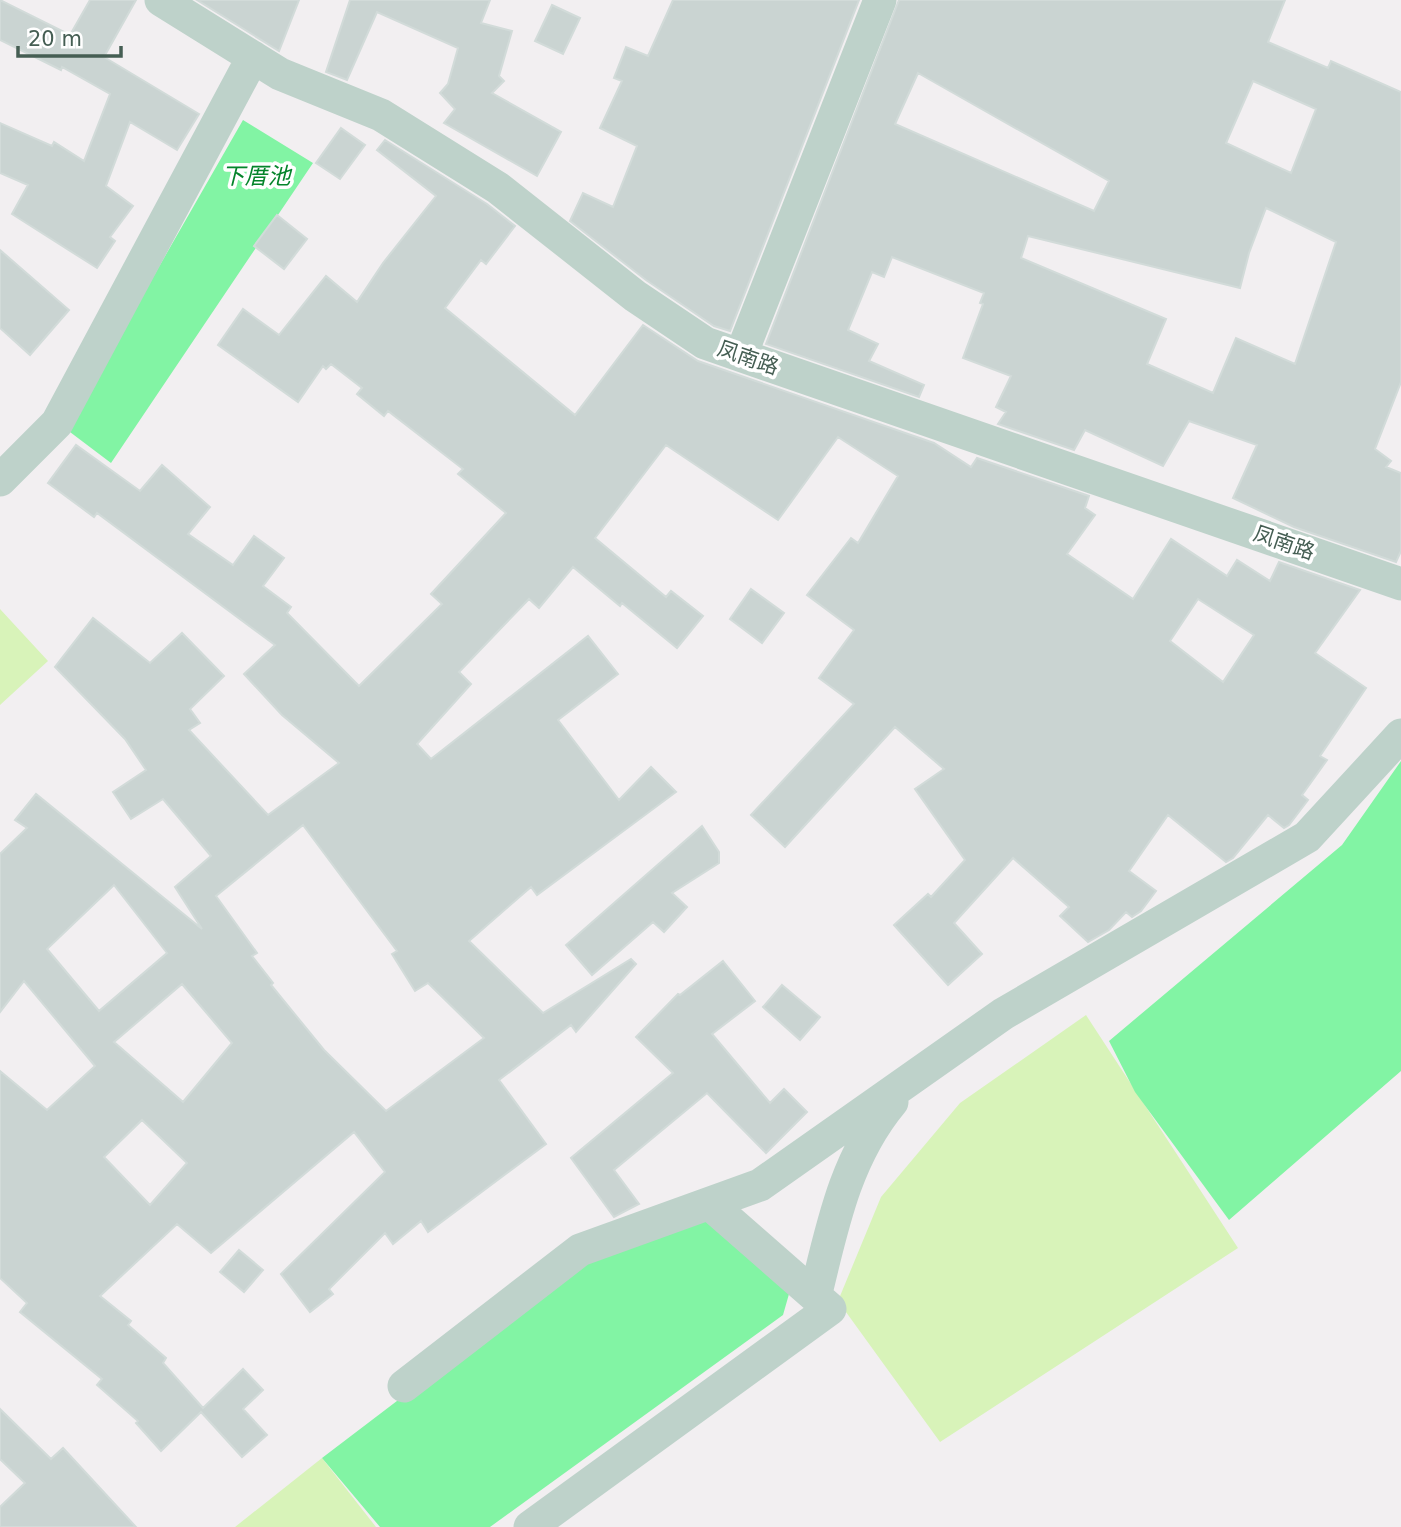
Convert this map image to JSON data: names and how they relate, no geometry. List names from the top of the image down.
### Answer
{
  "streets": {
    "street": ["凤南路"]
  },
  "water": ["下厝池"],
  "scale_bar": "20 m"
}
